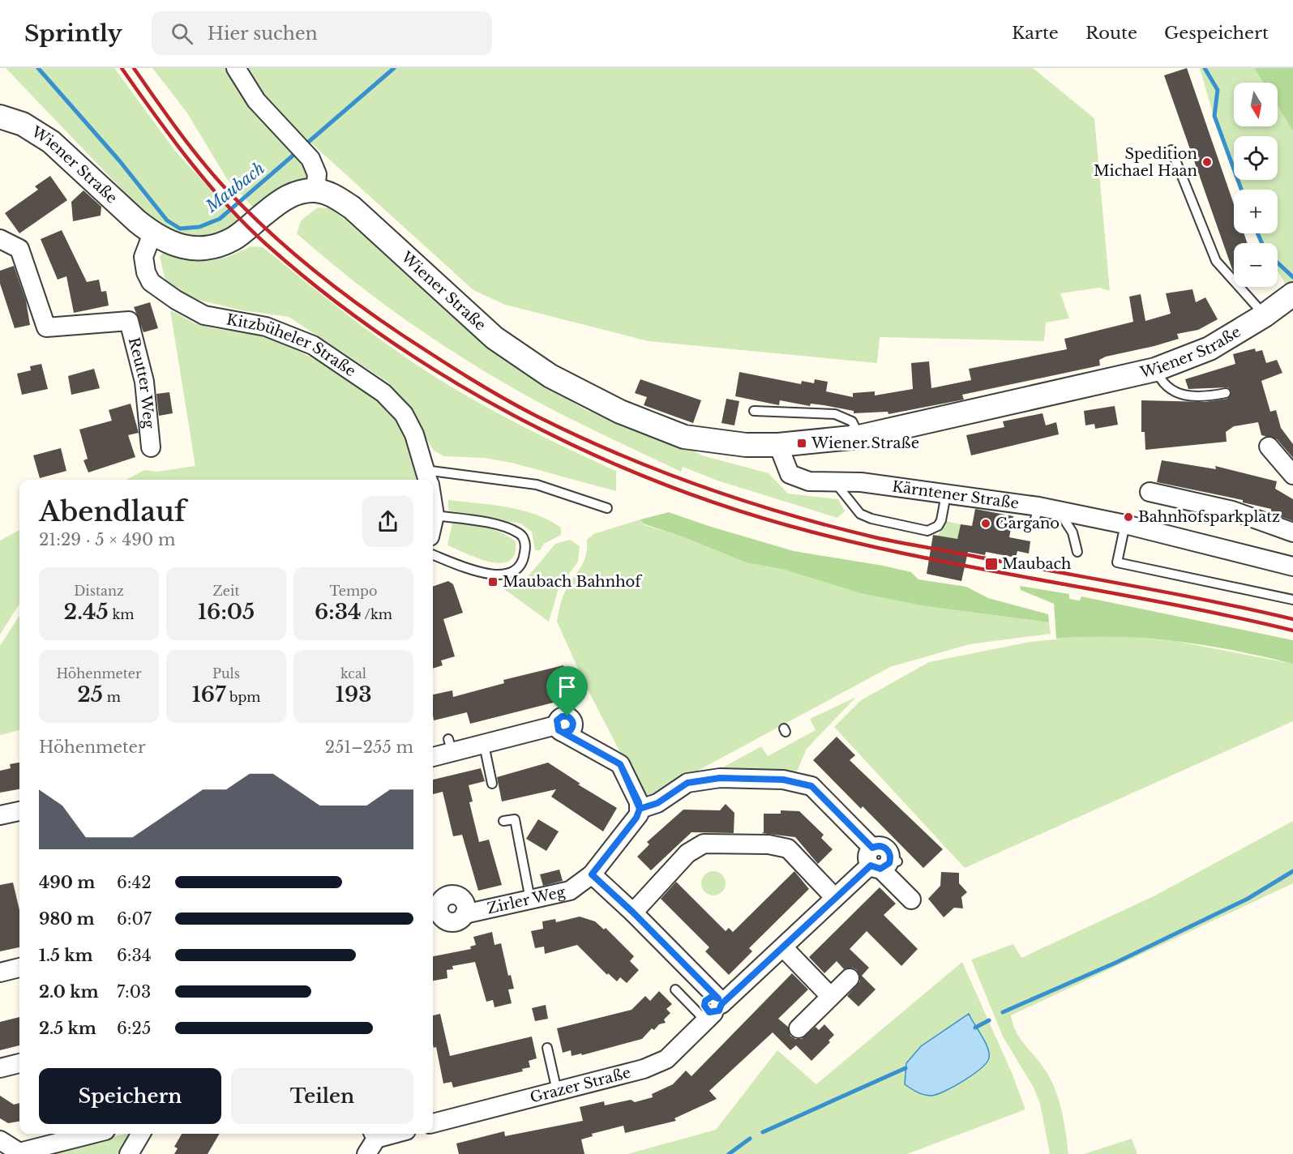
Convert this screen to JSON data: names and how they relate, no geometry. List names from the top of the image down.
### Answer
{
  "streets": {
    "street": [
      "Wiener Straße",
      "Kitzbüheler Straße",
      "Reutter Weg",
      "Kärntener Straße",
      "Zirler Weg",
      "Grazer Straße"
    ]
  },
  "crossings": [
    ["Wiener Straße", "Kitzbüheler Straße"],
    ["Wiener Straße", "Kärntener Straße"]
  ],
  "water": ["Maubach"],
  "places": {
    "other": ["Spedition Michael Haan", "Bahnhofsparkplatz", "Gargano"],
    "transit": ["Wiener Straße", "Maubach", "Maubach Bahnhof"]
  },
  "north": "bottom",
  "page": {
    "header": "Sprintly",
    "search": "Hier suchen",
    "nav": ["Karte", "Route", "Gespeichert"],
    "map_buttons": ["+", "−"],
    "heading": ["Abendlauf", "21:29 · 5 × 490 m"],
    "stats": [
      ["Distanz", "2.45 km"],
      ["Zeit", "16:05"],
      ["Tempo", "6:34 /km"],
      ["Höhenmeter", "25 m"],
      ["Puls", "167 bpm"],
      ["kcal", "193"]
    ],
    "chart": ["Höhenmeter", "251–255 m"],
    "list": [
      {
        "name": "490 m",
        "note": "6:42"
      },
      {
        "name": "980 m",
        "note": "6:07"
      },
      {
        "name": "1.5 km",
        "note": "6:34"
      },
      {
        "name": "2.0 km",
        "note": "7:03"
      },
      {
        "name": "2.5 km",
        "note": "6:25"
      }
    ],
    "buttons": ["Speichern", "Teilen"]
  }
}
